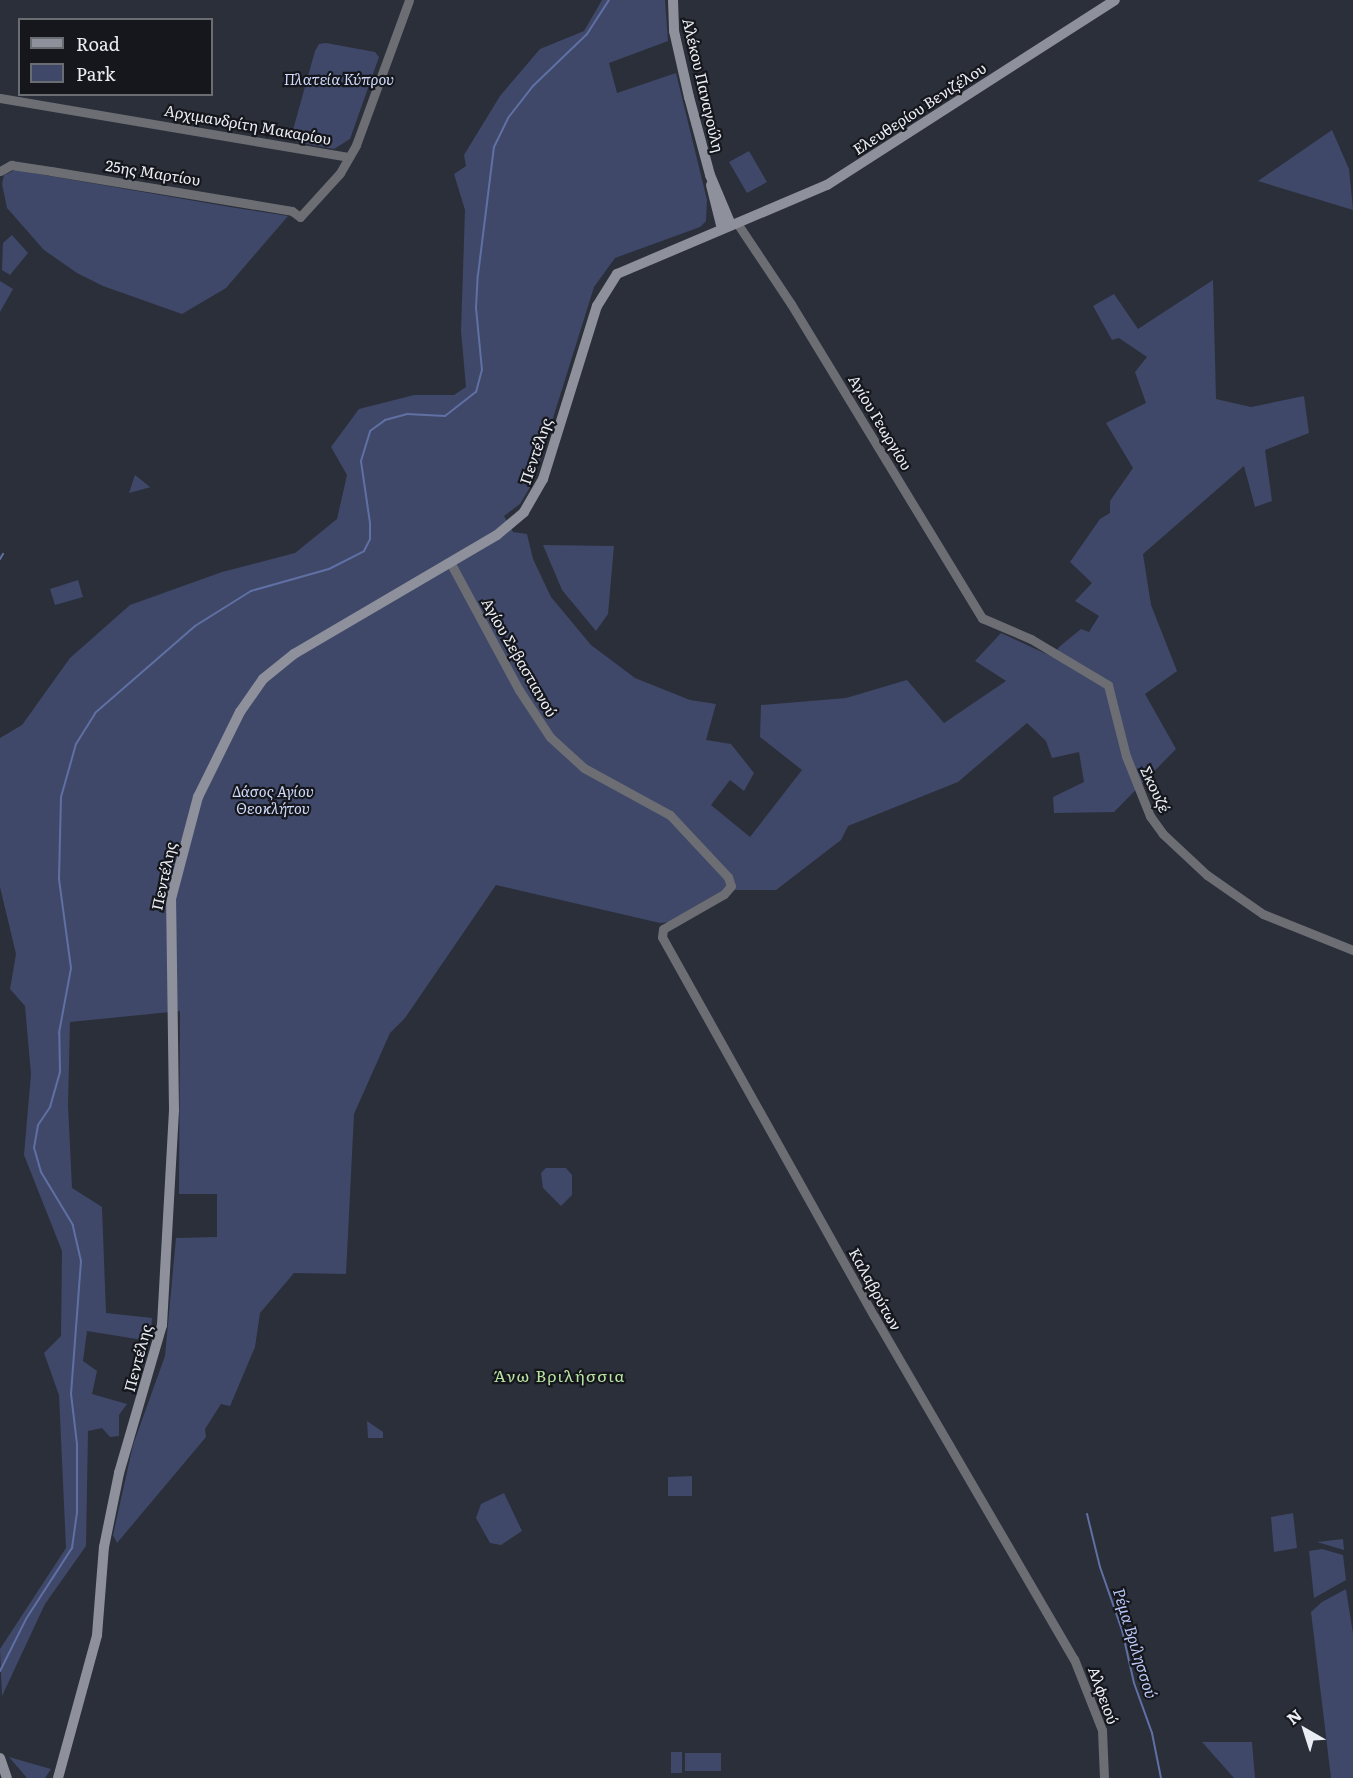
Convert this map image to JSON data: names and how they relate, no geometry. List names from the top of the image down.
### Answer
{
  "streets": {
    "main road": ["Αλέκου Παναγούλη", "Ελευθερίου Βενιζέλου", "Πεντέλης"],
    "street": [
      "Αρχιμανδρίτη Μακαρίου",
      "25ης Μαρτίου",
      "Αγίου Γεωργίου",
      "Αγίου Σεβαστιανού",
      "Σκουζέ",
      "Καλαβρύτων",
      "Αλφειού"
    ]
  },
  "crossings": [
    ["Αλέκου Παναγούλη", "Ελευθερίου Βενιζέλου"],
    ["Αλέκου Παναγούλη", "Αγίου Γεωργίου"],
    ["Αλέκου Παναγούλη", "Πεντέλης"],
    ["Ελευθερίου Βενιζέλου", "Αγίου Γεωργίου"],
    ["Ελευθερίου Βενιζέλου", "Πεντέλης"],
    ["Αρχιμανδρίτη Μακαρίου", "25ης Μαρτίου"],
    ["Αγίου Γεωργίου", "Πεντέλης"],
    ["Αγίου Γεωργίου", "Σκουζέ"],
    ["Πεντέλης", "Αγίου Σεβαστιανού"],
    ["Αγίου Σεβαστιανού", "Καλαβρύτων"],
    ["Καλαβρύτων", "Αλφειού"]
  ],
  "districts": ["Άνω Βριλήσσια"],
  "water": ["Ρέμα Βριλησσού"],
  "parks": ["Πλατεία Κύπρου", "Δάσος Αγίου Θεοκλήτου"],
  "legend": ["Road", "Park"],
  "north": "top left"
}
